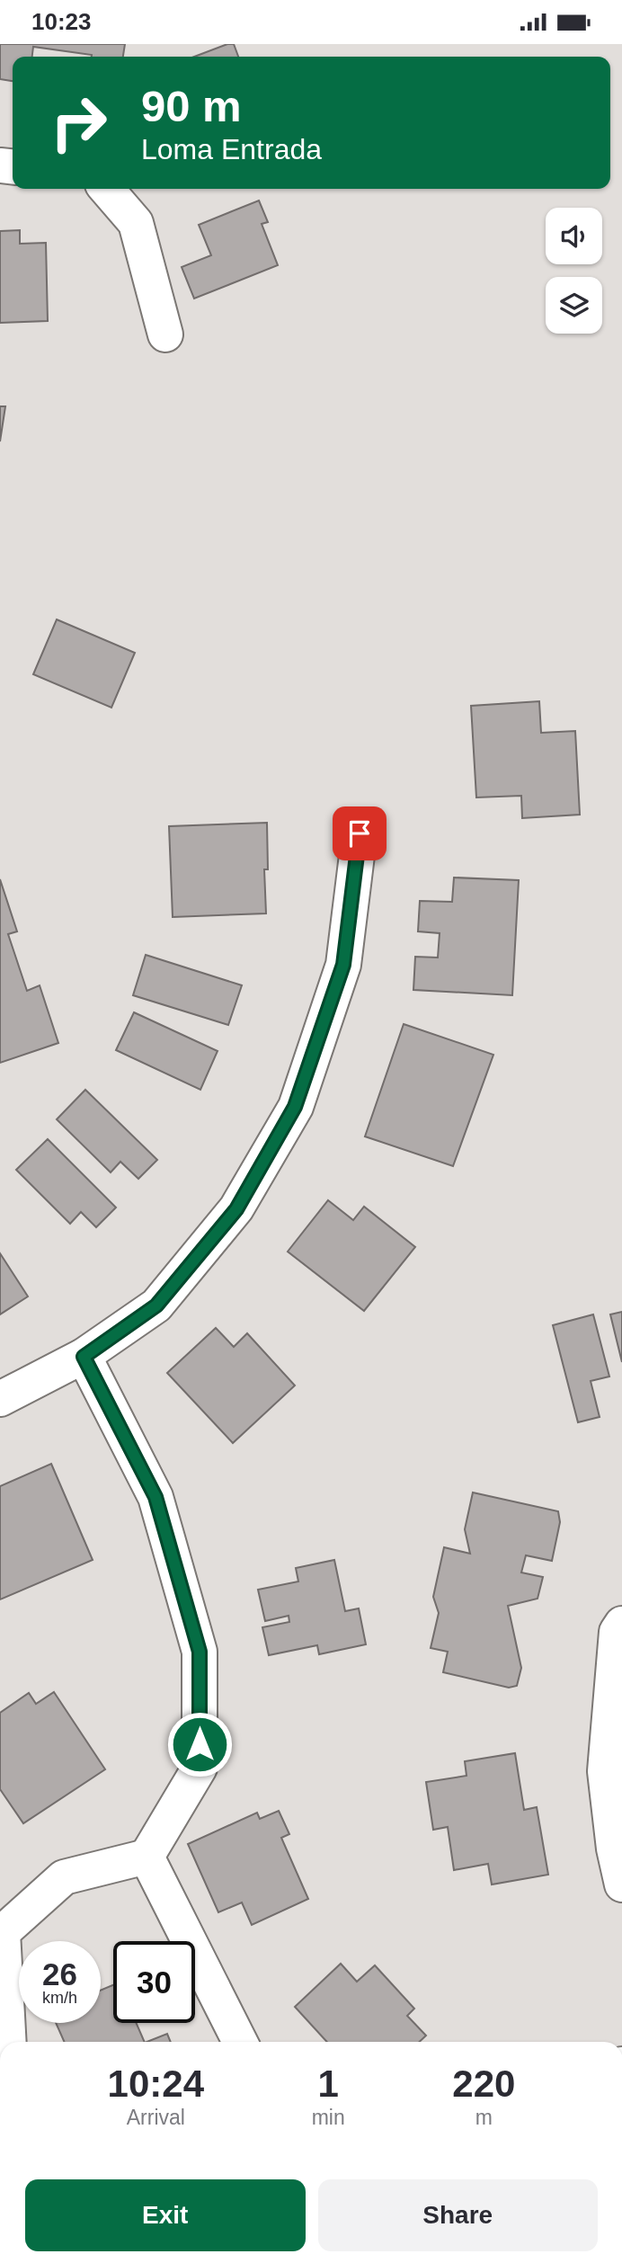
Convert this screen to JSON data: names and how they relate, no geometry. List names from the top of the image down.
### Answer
{
  "page": {
    "status": "10:23",
    "turn": ["90 m", "Loma Entrada"],
    "speed": "26 km/h",
    "limit": "30",
    "eta": [
      "10:24",
      "Arrival",
      "1",
      "min",
      "220",
      "m"
    ],
    "buttons": ["Exit", "Share"]
  }
}
